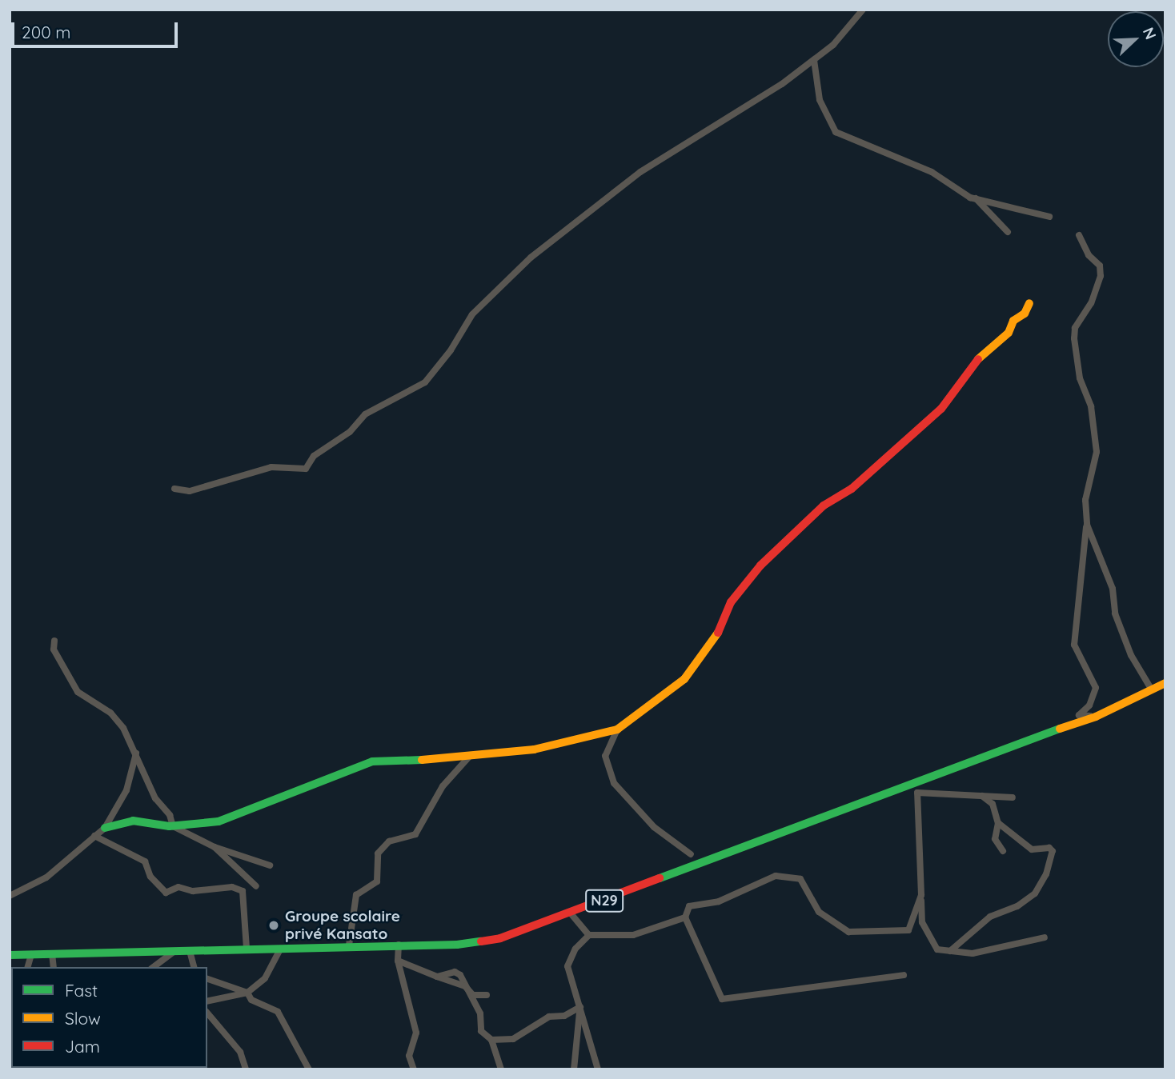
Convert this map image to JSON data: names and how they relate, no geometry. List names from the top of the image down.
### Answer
{
  "streets": {
    "main road": ["N29"]
  },
  "places": ["Groupe scolaire privé Kansato"],
  "legend": ["Fast", "Slow", "Jam"],
  "scale_bar": "200 m",
  "north": "top right"
}
